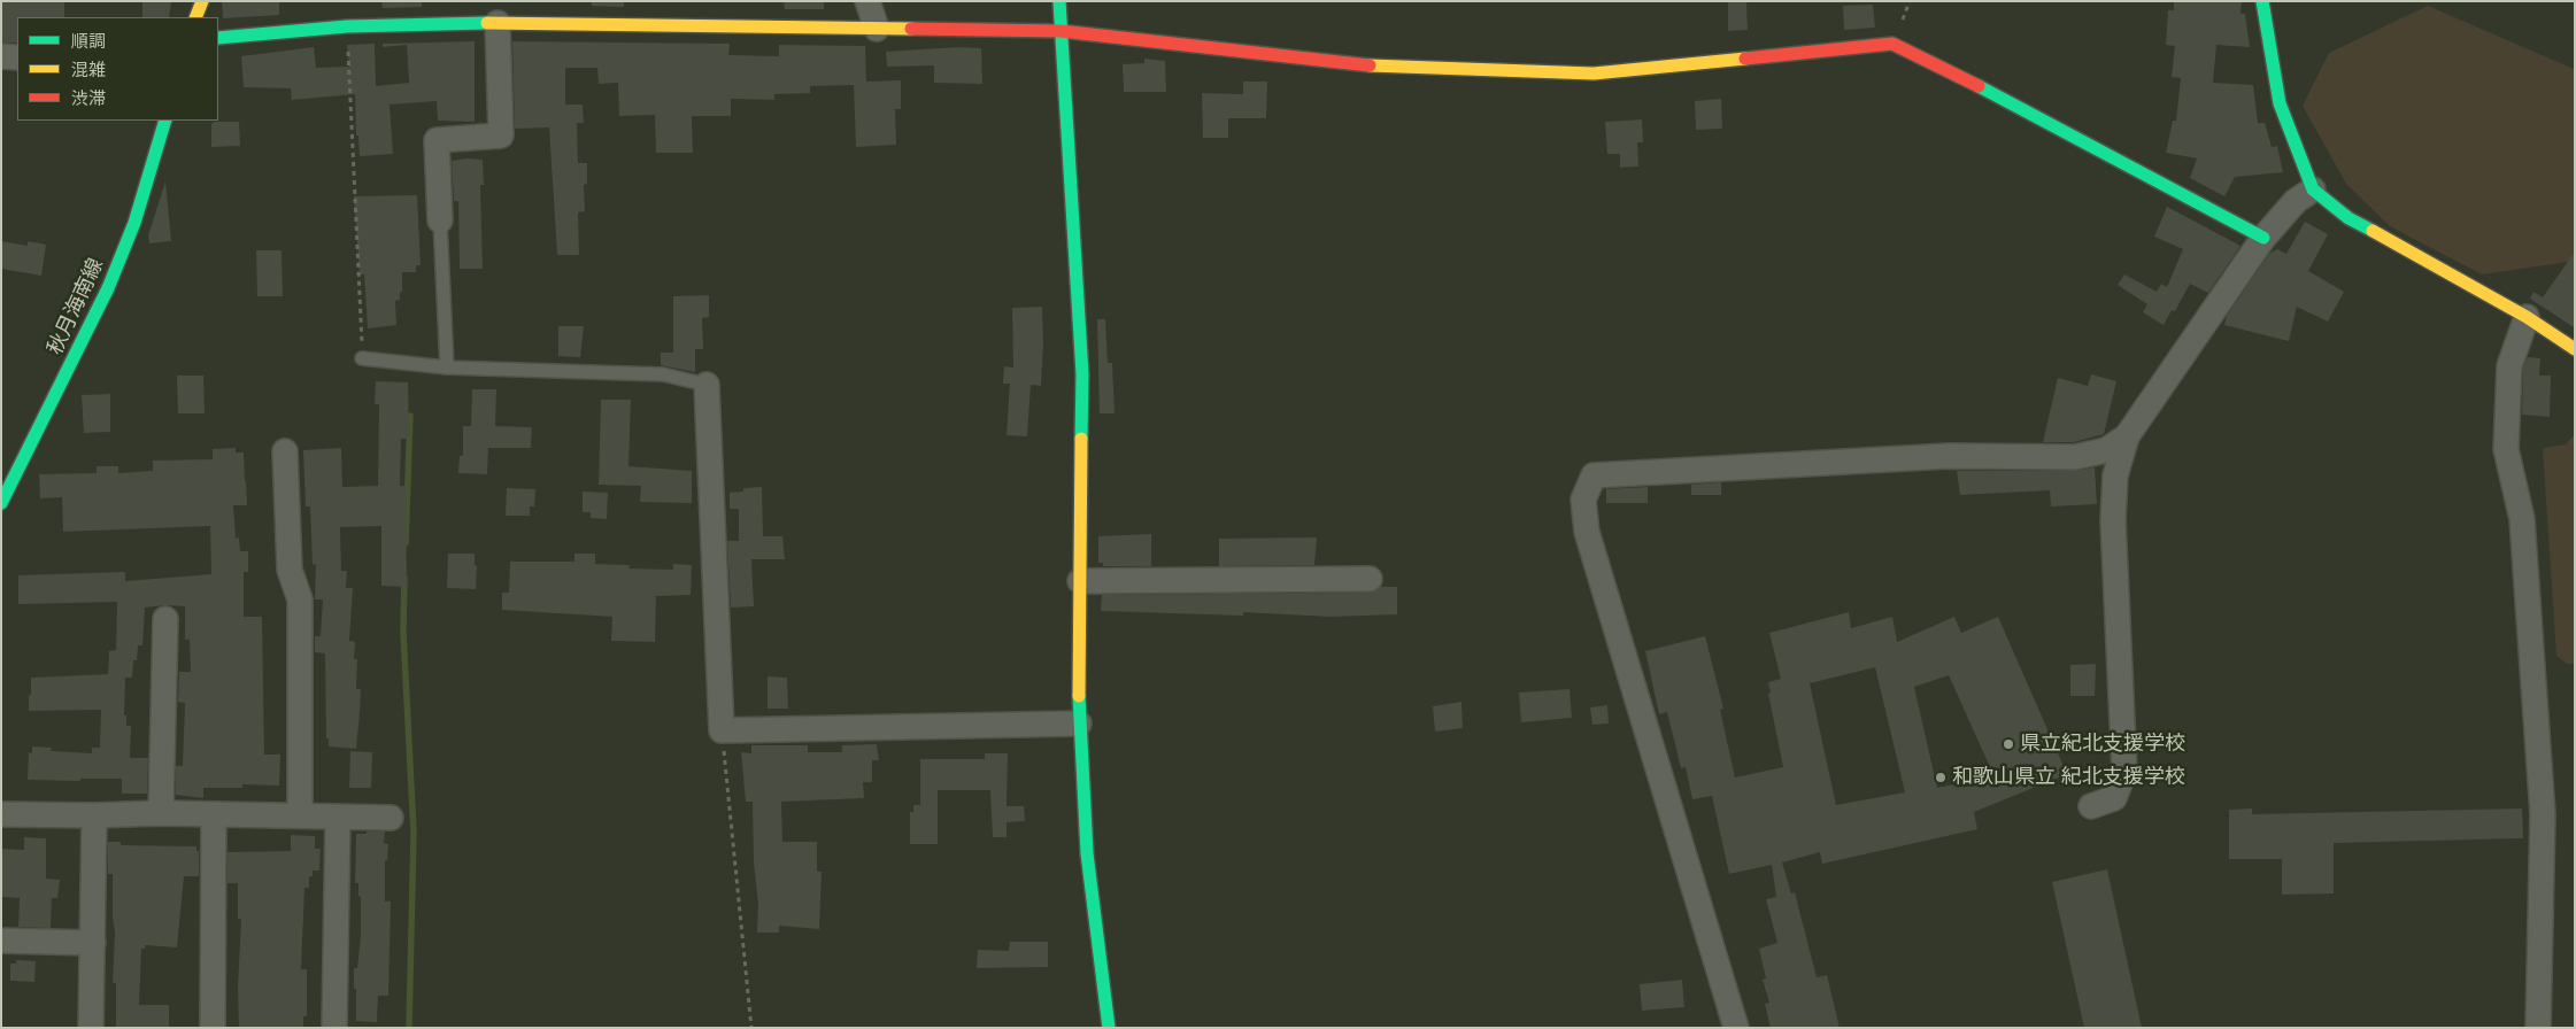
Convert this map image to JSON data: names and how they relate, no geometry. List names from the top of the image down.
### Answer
{
  "streets": {
    "street": ["秋月海南線"]
  },
  "places": ["県立紀北支援学校", "和歌山県立 紀北支援学校"],
  "legend": ["順調", "混雑", "渋滞"]
}
